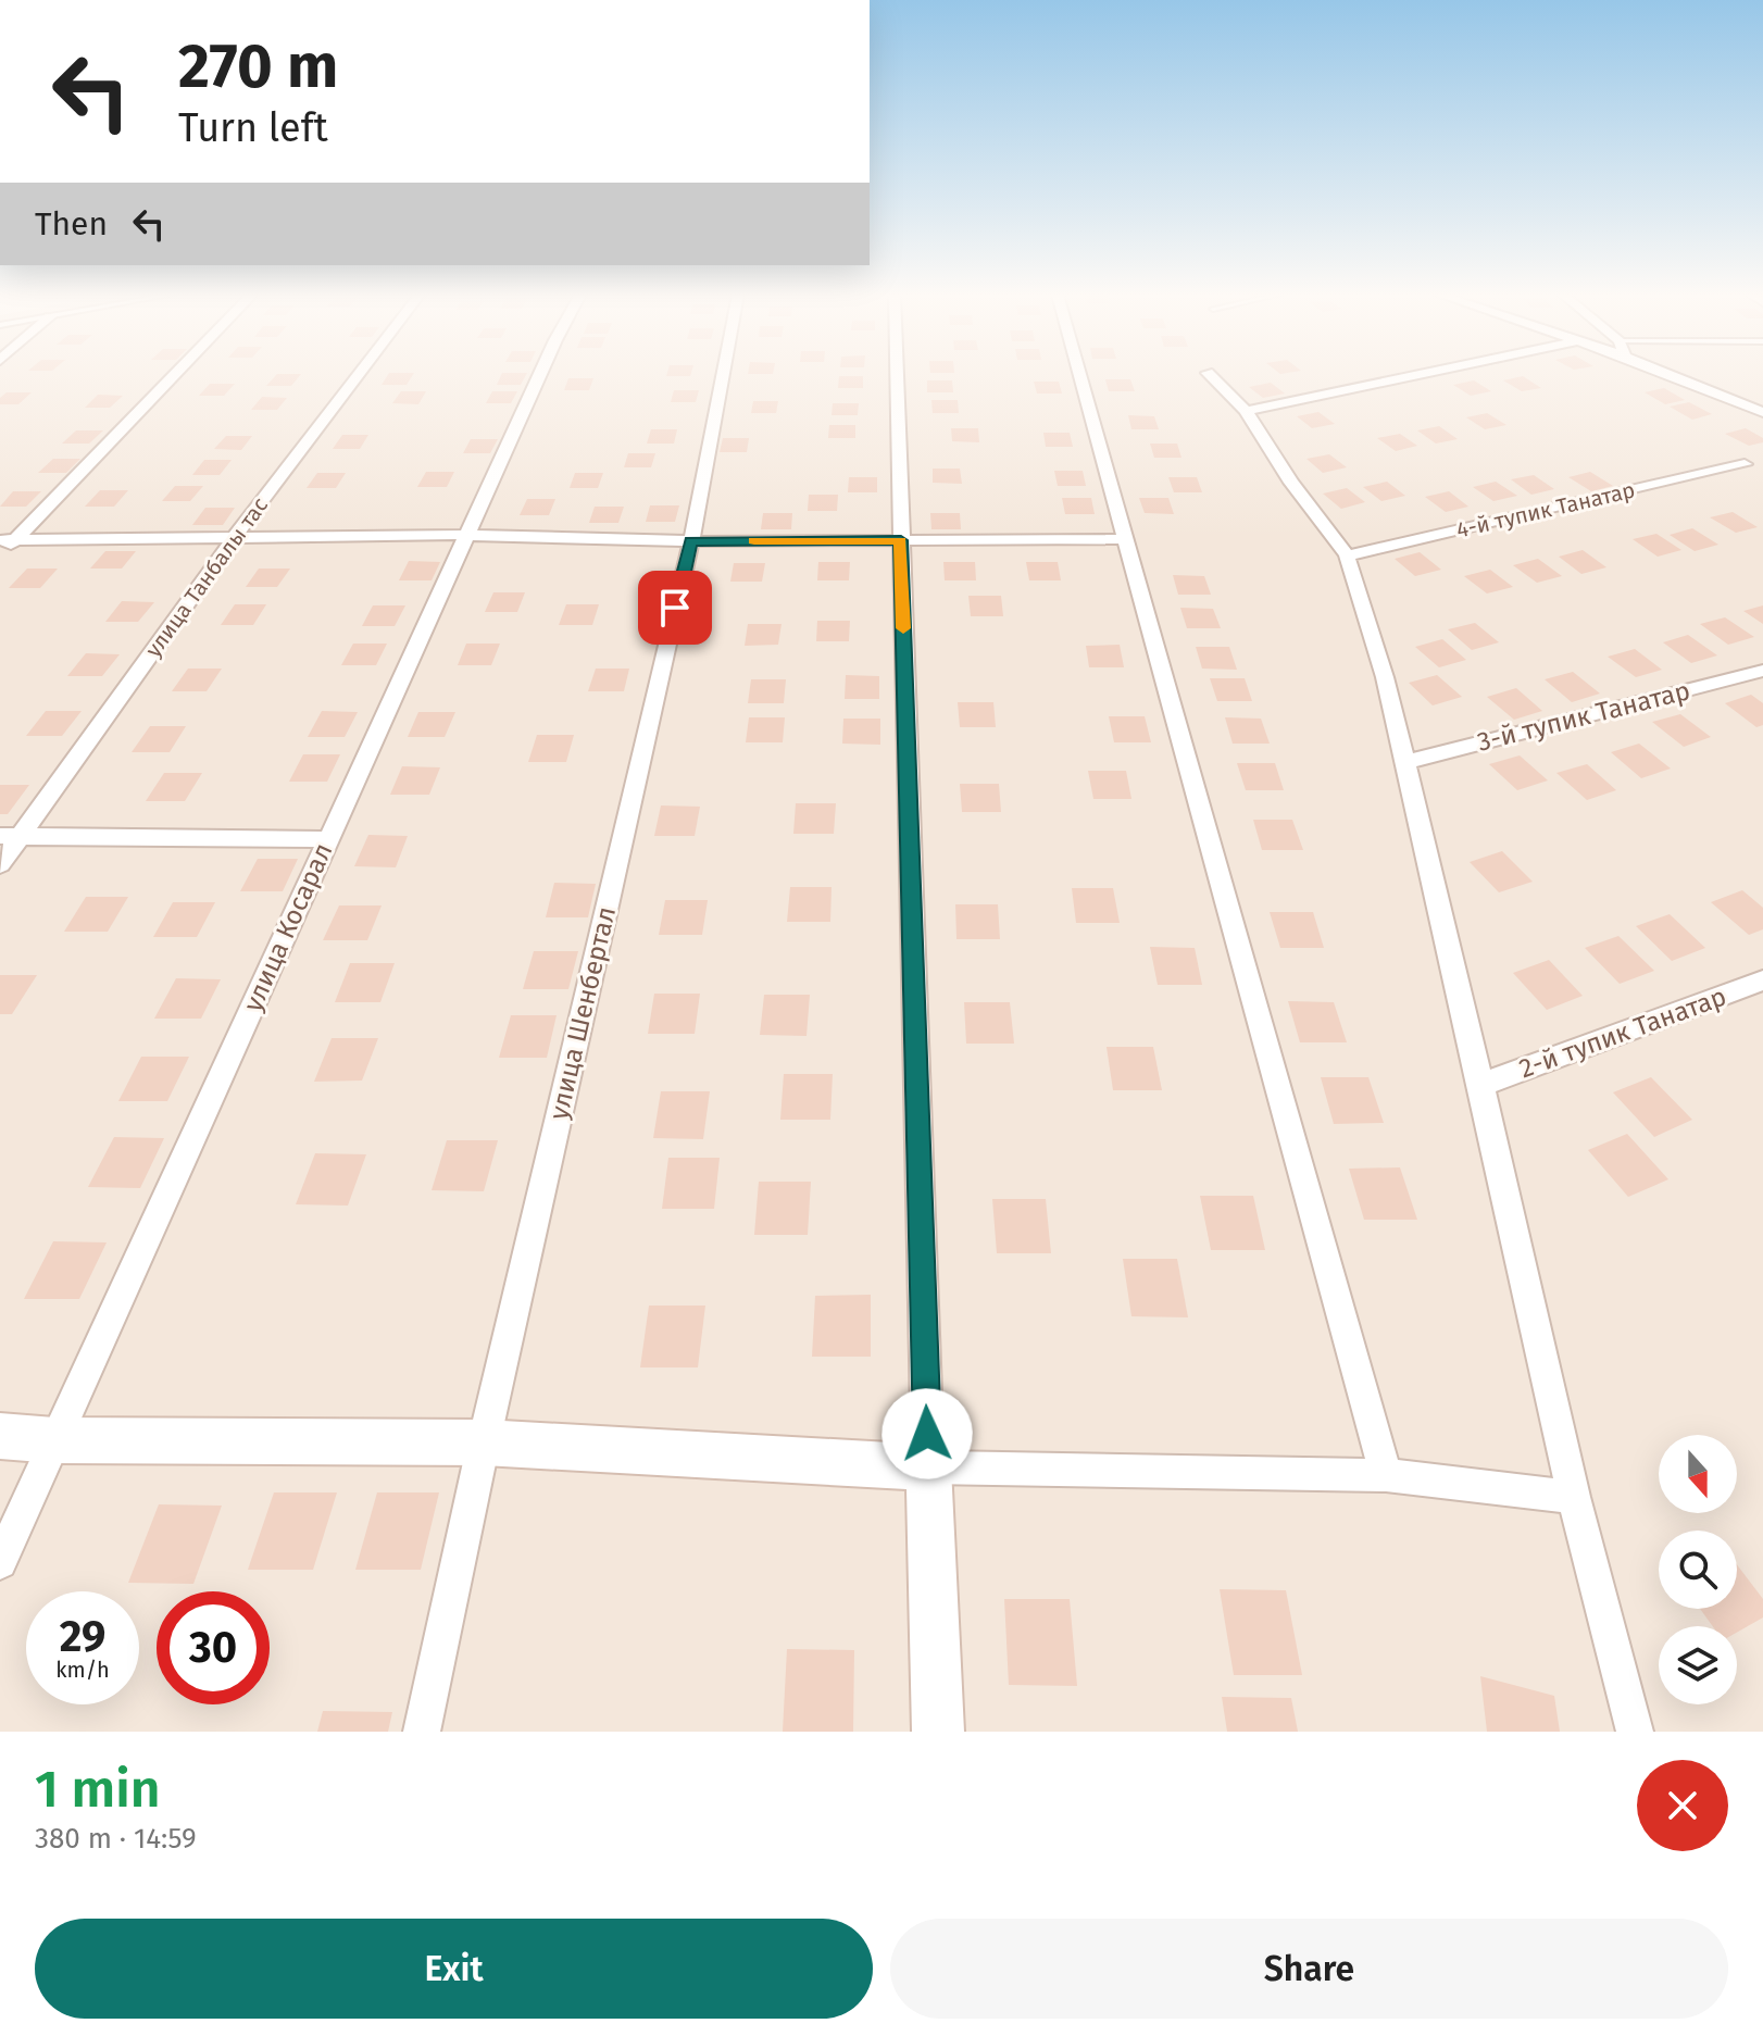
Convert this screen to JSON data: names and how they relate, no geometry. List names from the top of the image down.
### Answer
{
  "streets": {
    "street": [
      "4-й тупик Танатар",
      "улица Танбалы тас",
      "3-й тупик Танатар",
      "улица Косарал",
      "улица Шенбертал",
      "2-й тупик Танатар"
    ]
  },
  "north": "bottom",
  "page": {
    "turn": ["270 m", "Turn left"],
    "then": "Then",
    "speed": "29 km/h",
    "limit": "30",
    "heading": ["1 min", "380 m · 14:59"],
    "buttons": ["Exit", "Share"]
  }
}
